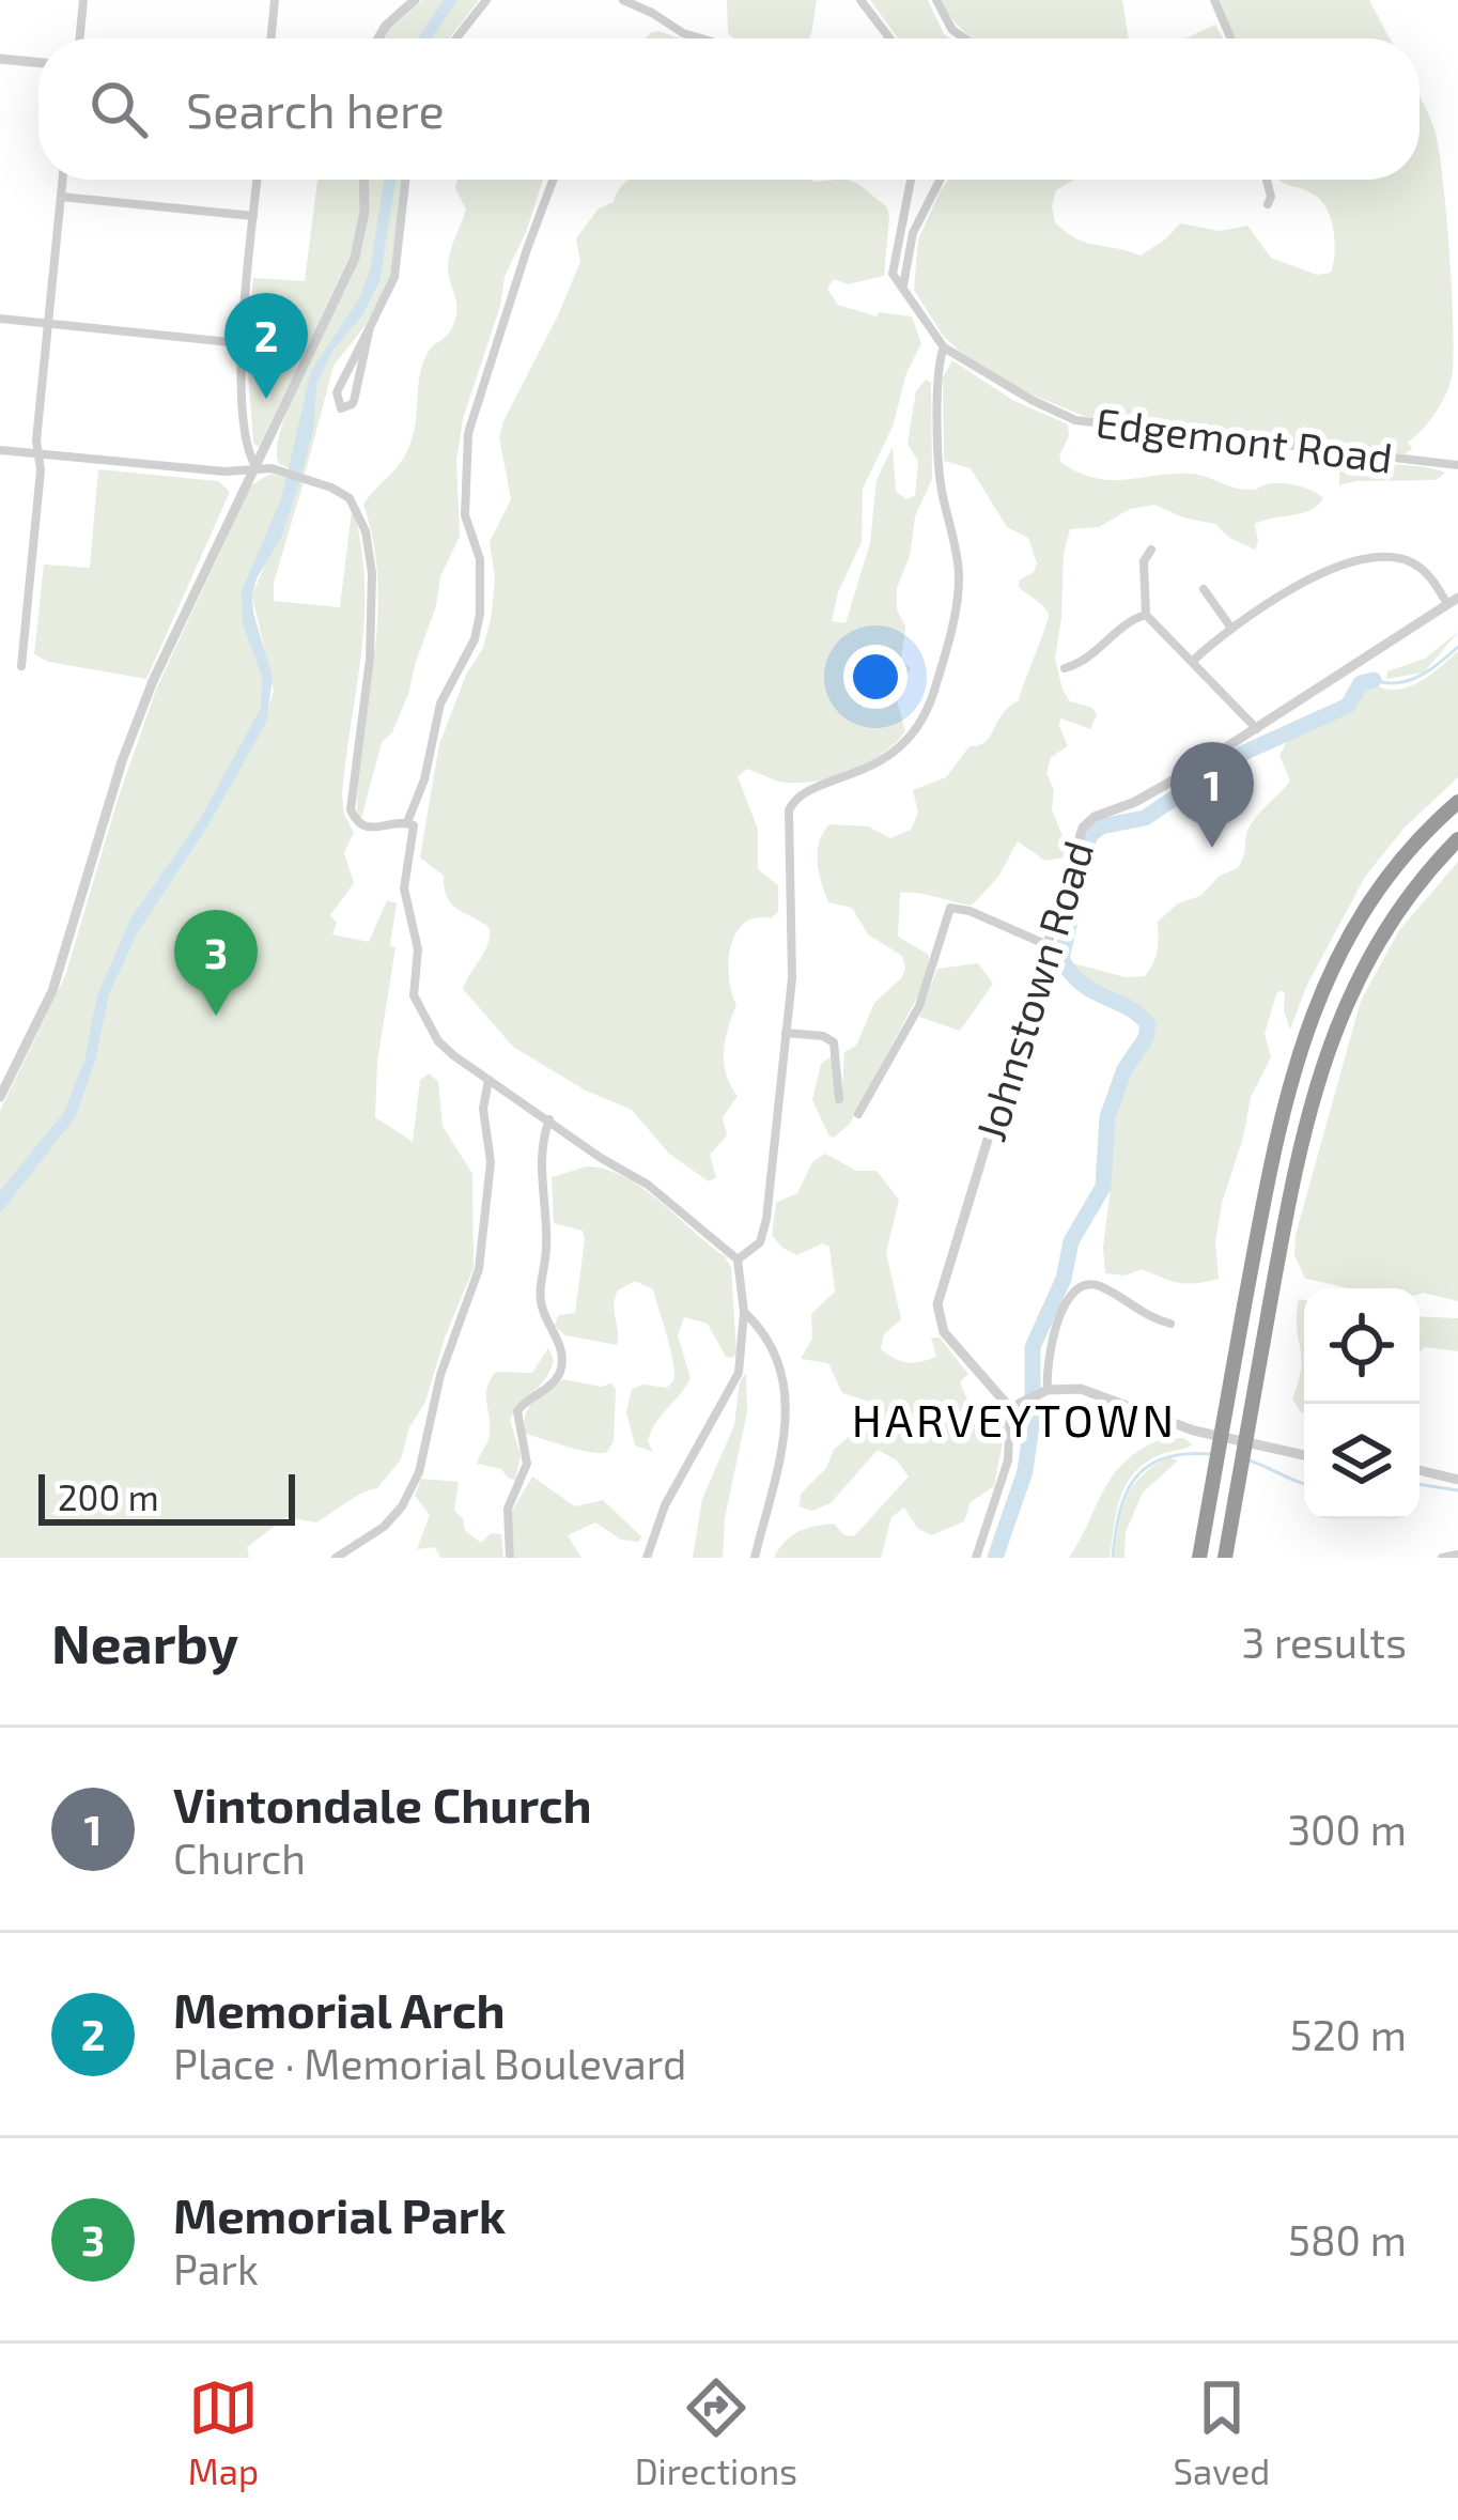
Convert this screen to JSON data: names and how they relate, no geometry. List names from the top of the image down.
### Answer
{
  "streets": {
    "street": ["Edgemont Road", "Johnstown Road"]
  },
  "districts": ["HARVEYTOWN"],
  "scale_bar": "200 m",
  "page": {
    "search": "Search here",
    "pins": ["2", "1", "3"],
    "scale": "200 m",
    "heading": ["Nearby", "3 results"],
    "list": [
      {
        "mark": "1",
        "name": "Vintondale Church",
        "note": "Church",
        "value": "300 m"
      },
      {
        "mark": "2",
        "name": "Memorial Arch",
        "note": "Place · Memorial Boulevard",
        "value": "520 m"
      },
      {
        "mark": "3",
        "name": "Memorial Park",
        "note": "Park",
        "value": "580 m"
      }
    ],
    "nav": ["Map", "Directions", "Saved"]
  }
}
